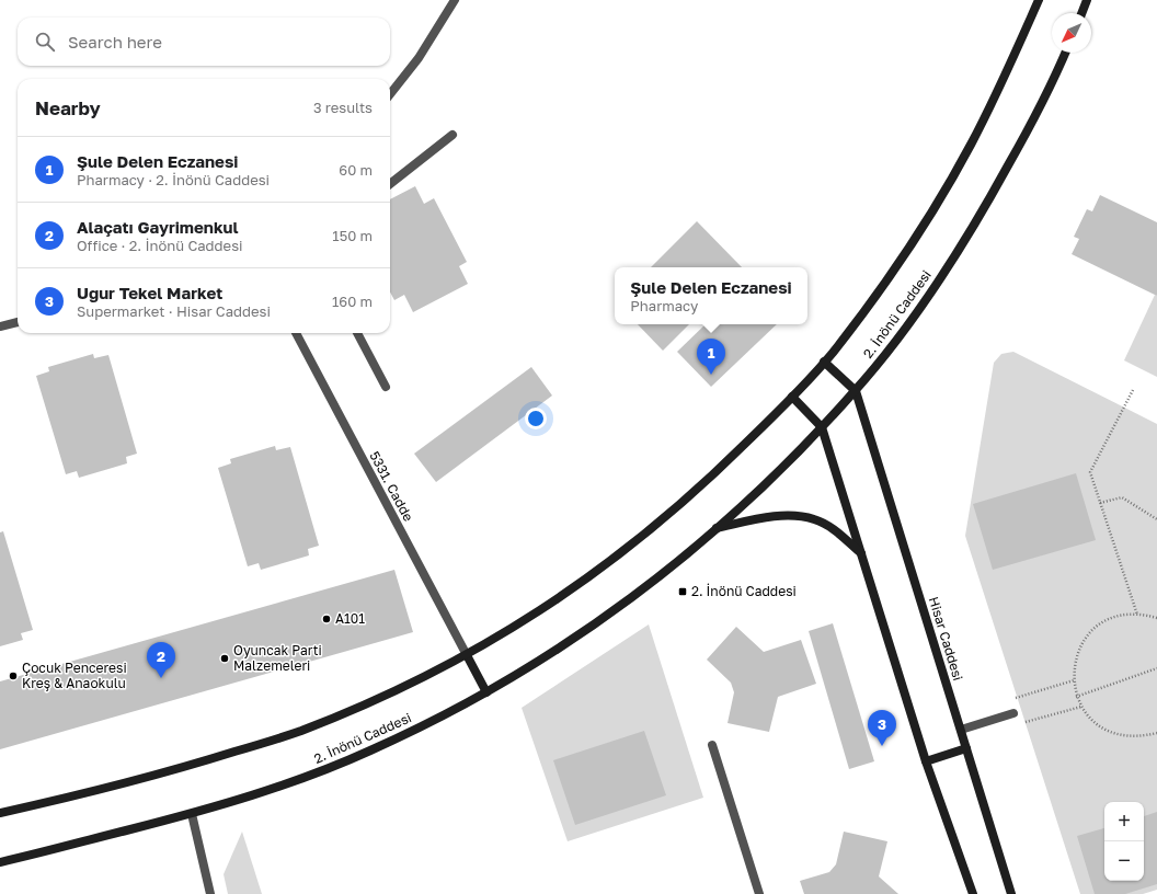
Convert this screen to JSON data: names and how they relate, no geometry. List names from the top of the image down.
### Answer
{
  "streets": {
    "main road": ["2. İnönü Caddesi", "Hisar Caddesi"],
    "street": ["5331. Cadde"]
  },
  "crossings": [
    ["2. İnönü Caddesi", "Hisar Caddesi"]
  ],
  "places": {
    "transit": ["2. İnönü Caddesi"],
    "other": ["A101", "Oyuncak Parti Malzemeleri", "Çocuk Penceresi Kreş & Anaokulu"]
  },
  "north": "bottom left",
  "page": {
    "search": "Search here",
    "heading": ["Nearby", "3 results"],
    "list": [
      {
        "mark": "1",
        "name": "Şule Delen Eczanesi",
        "note": "Pharmacy · 2. İnönü Caddesi",
        "value": "60 m"
      },
      {
        "mark": "2",
        "name": "Alaçatı Gayrimenkul",
        "note": "Office · 2. İnönü Caddesi",
        "value": "150 m"
      },
      {
        "mark": "3",
        "name": "Uğur Tekel Market",
        "note": "Supermarket · Hisar Caddesi",
        "value": "160 m"
      }
    ],
    "popup": ["Şule Delen Eczanesi", "Pharmacy"],
    "pins": ["1", "2", "3"],
    "map_buttons": ["+", "−"]
  }
}
